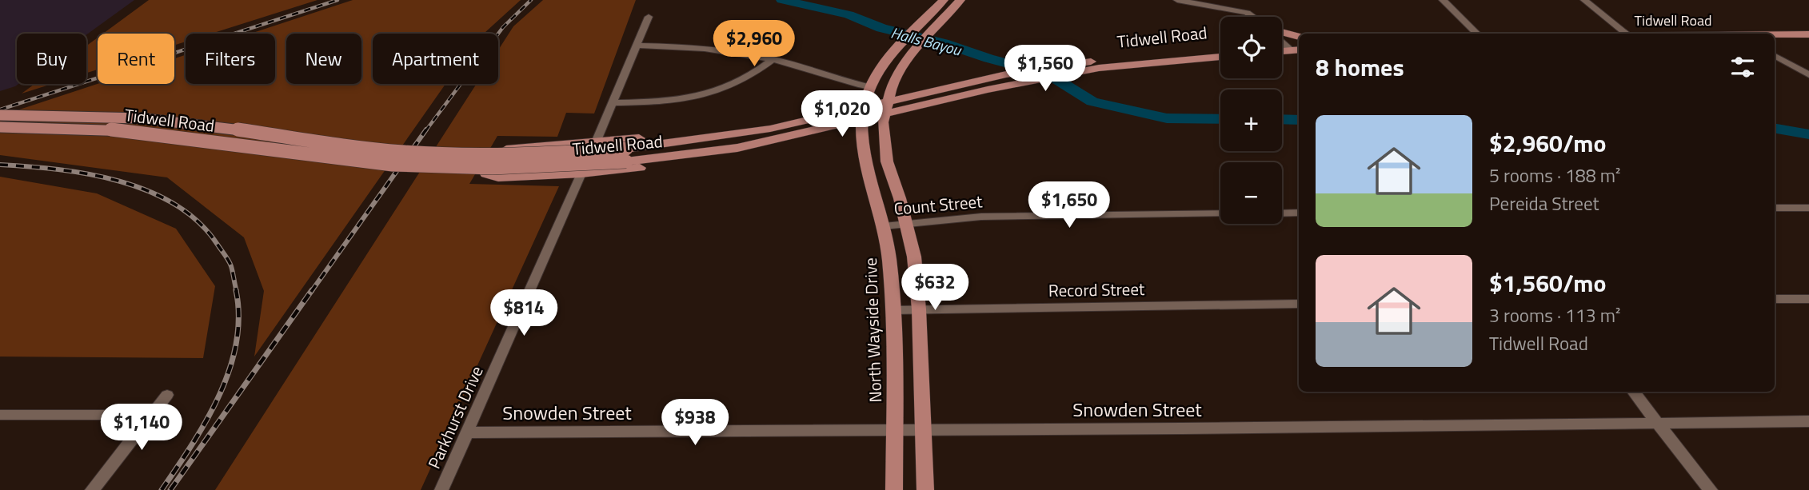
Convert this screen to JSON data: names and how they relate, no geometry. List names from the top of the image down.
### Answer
{
  "streets": {
    "main road": ["Tidwell Road", "North Wayside Drive"],
    "street": [
      "Count Street",
      "Record Street",
      "Snowden Street",
      "Parkhurst Drive"
    ]
  },
  "crossings": [
    ["Tidwell Road", "North Wayside Drive"],
    ["Count Street", "North Wayside Drive"],
    ["Record Street", "North Wayside Drive"],
    ["North Wayside Drive", "Snowden Street"],
    ["Snowden Street", "Parkhurst Drive"]
  ],
  "water": ["Halls Bayou"],
  "page": {
    "map_buttons": ["+", "−"],
    "price": [
      "$2,960",
      "$1,560",
      "$1,020",
      "$1,650",
      "$632",
      "$814",
      "$938",
      "$1,140"
    ],
    "chip": [
      "Buy",
      "Rent",
      "Filters",
      "New",
      "Apartment"
    ],
    "heading": "8 homes",
    "list": [
      {
        "name": "$2,960/mo",
        "note": "5 rooms · 188 m² · Pereida Street"
      },
      {
        "name": "$1,560/mo",
        "note": "3 rooms · 113 m² · Tidwell Road"
      }
    ]
  }
}
